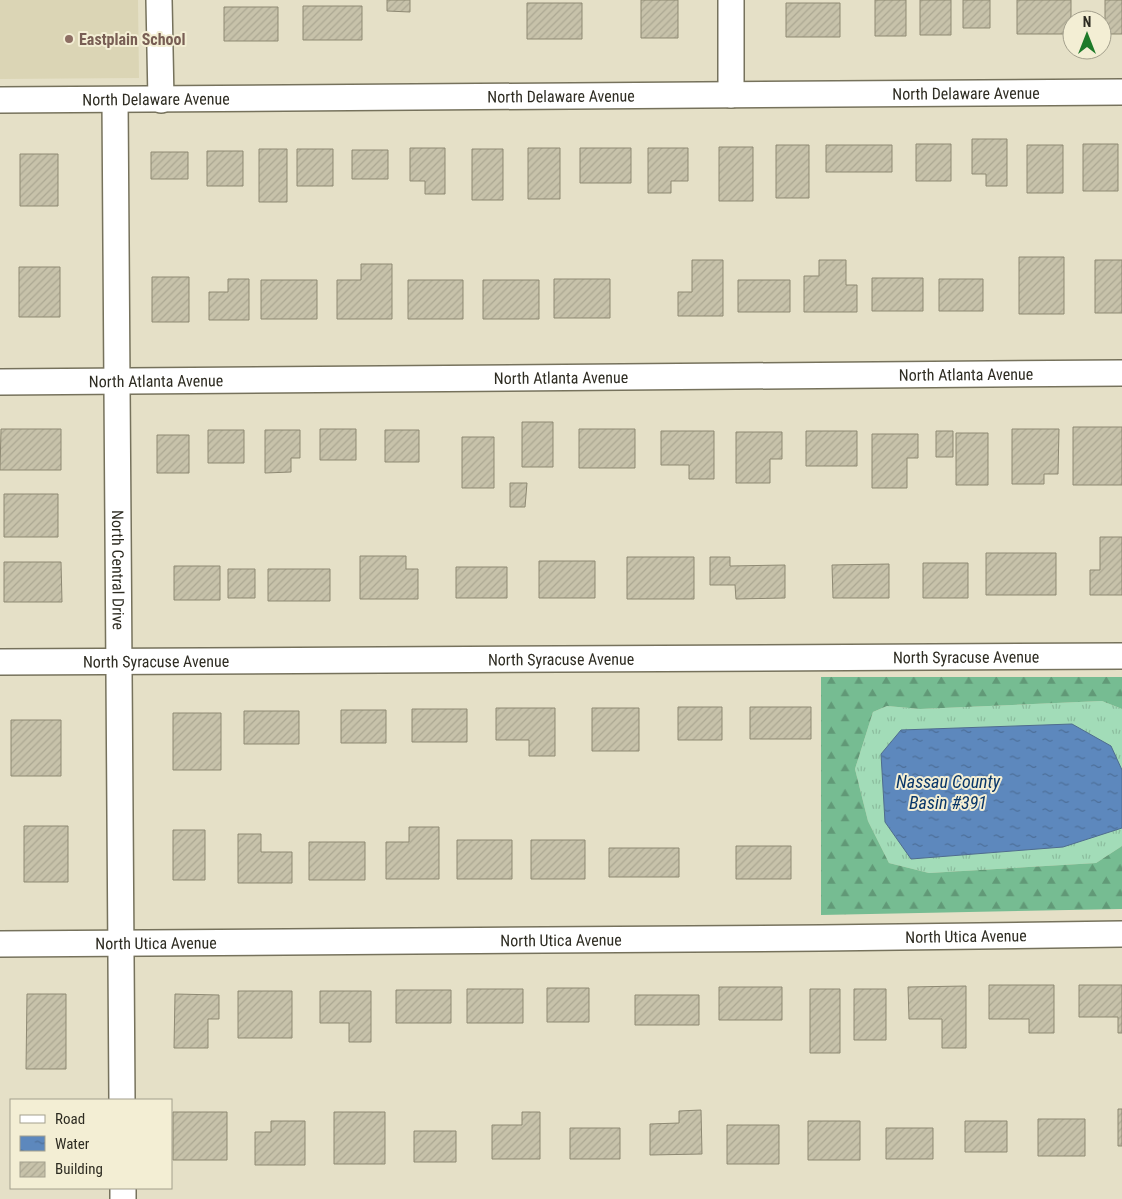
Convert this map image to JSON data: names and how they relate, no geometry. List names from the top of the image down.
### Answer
{
  "streets": {
    "street": [
      "North Delaware Avenue",
      "North Atlanta Avenue",
      "North Central Drive",
      "North Syracuse Avenue",
      "North Utica Avenue"
    ]
  },
  "crossings": [
    ["North Delaware Avenue", "North Central Drive"],
    ["North Atlanta Avenue", "North Central Drive"],
    ["North Central Drive", "North Syracuse Avenue"],
    ["North Central Drive", "North Utica Avenue"]
  ],
  "water": ["Nassau County Basin #391"],
  "places": ["Eastplain School"],
  "legend": ["Road", "Water", "Building"],
  "north": "top"
}
